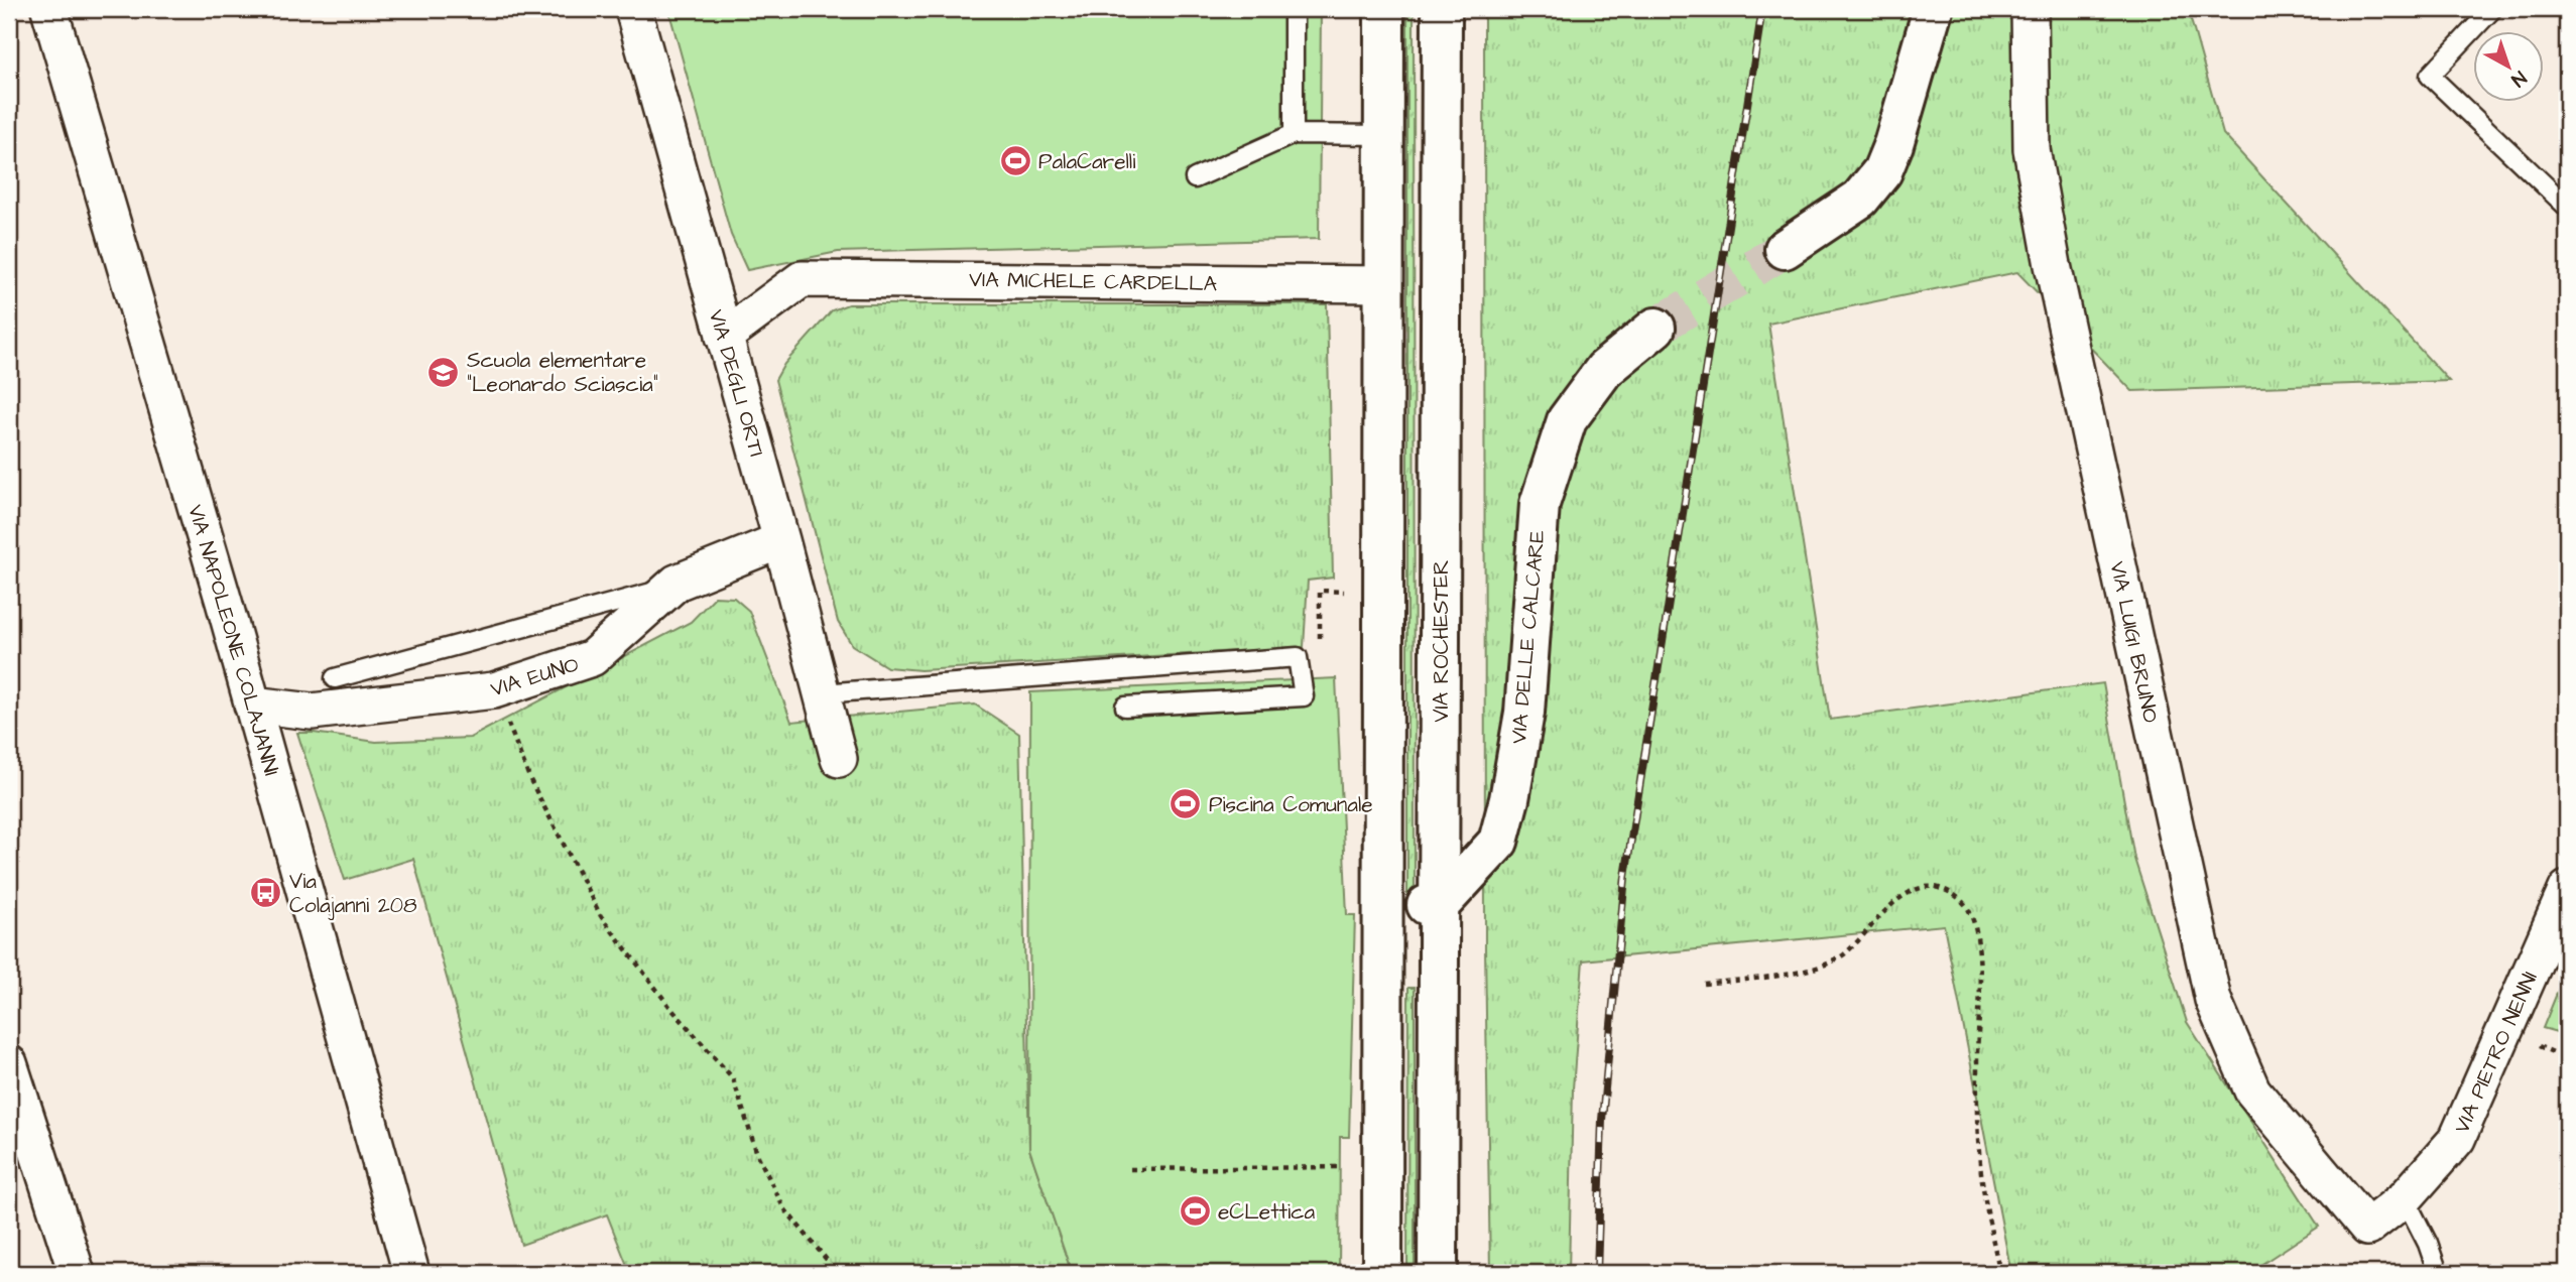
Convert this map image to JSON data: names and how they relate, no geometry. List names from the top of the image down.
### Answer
{
  "streets": {
    "main road": ["VIA DELLE CALCARE", "VIA ROCHESTER"],
    "street": [
      "VIA MICHELE CARDELLA",
      "VIA DEGLI ORTI",
      "VIA NAPOLEONE COLAJANNI",
      "VIA LUIGI BRUNO",
      "VIA EUNO",
      "VIA PIETRO NENNI"
    ]
  },
  "crossings": [
    ["VIA MICHELE CARDELLA", "VIA DEGLI ORTI"],
    ["VIA DEGLI ORTI", "VIA EUNO"],
    ["VIA DELLE CALCARE", "VIA ROCHESTER"],
    ["VIA NAPOLEONE COLAJANNI", "VIA EUNO"],
    ["VIA LUIGI BRUNO", "VIA PIETRO NENNI"]
  ],
  "places": {
    "sports": ["PalaCarelli", "Piscina Comunale", "eCLettica"],
    "school or university": ["Scuola elementare \"Leonardo Sciascia\""],
    "bus stop": ["Via Colajanni 208"]
  },
  "north": "bottom right"
}
